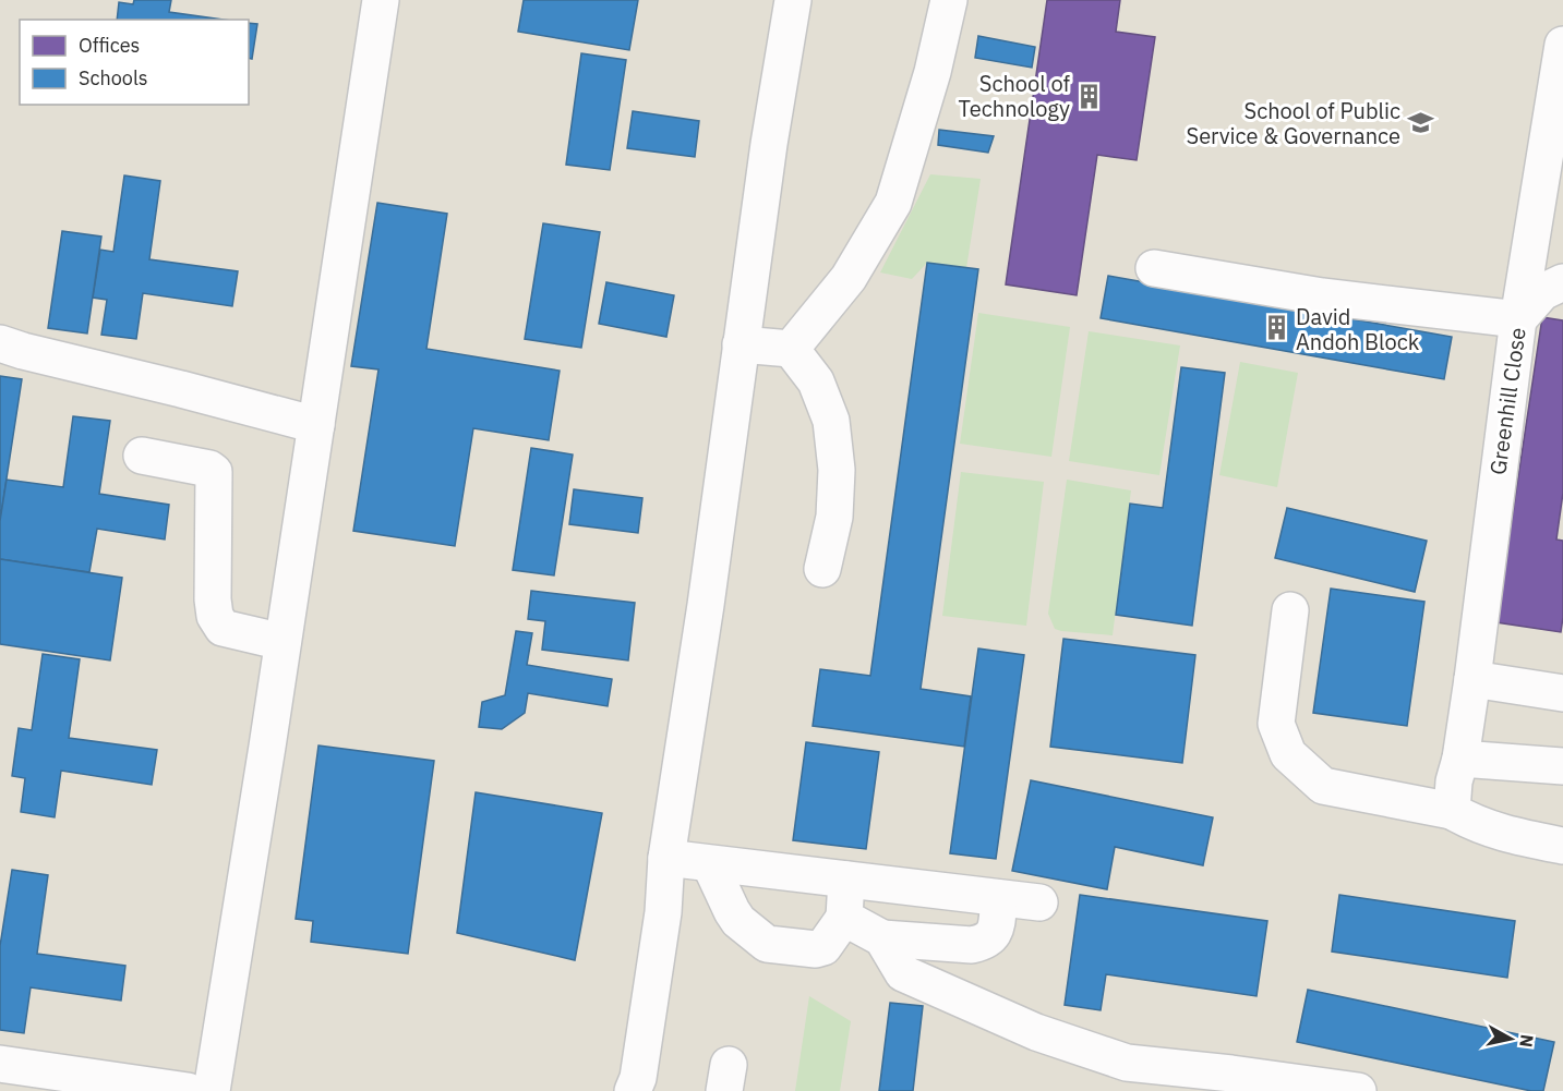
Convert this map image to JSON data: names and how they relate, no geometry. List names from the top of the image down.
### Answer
{
  "streets": {
    "lane": ["Greenhill Close"]
  },
  "places": {
    "building": ["School of Technology", "David Andoh Block"],
    "school or university": ["School of Public Service & Governance"]
  },
  "legend": ["Offices", "Schools"],
  "north": "right"
}
